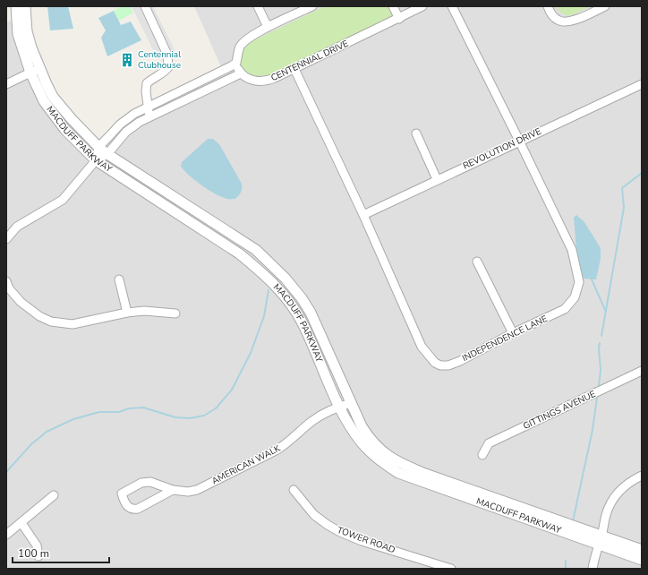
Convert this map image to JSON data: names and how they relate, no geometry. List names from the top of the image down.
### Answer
{
  "streets": {
    "street": [
      "CENTENNIAL DRIVE",
      "MACDUFF PARKWAY",
      "REVOLUTION DRIVE",
      "INDEPENDENCE LANE",
      "GITTINGS AVENUE",
      "AMERICAN WALK",
      "TOWER ROAD"
    ]
  },
  "crossings": [
    ["CENTENNIAL DRIVE", "INDEPENDENCE LANE"],
    ["MACDUFF PARKWAY", "AMERICAN WALK"],
    ["REVOLUTION DRIVE", "INDEPENDENCE LANE"]
  ],
  "places": {
    "building": ["Centennial Clubhouse"]
  },
  "scale_bar": "100 m"
}
